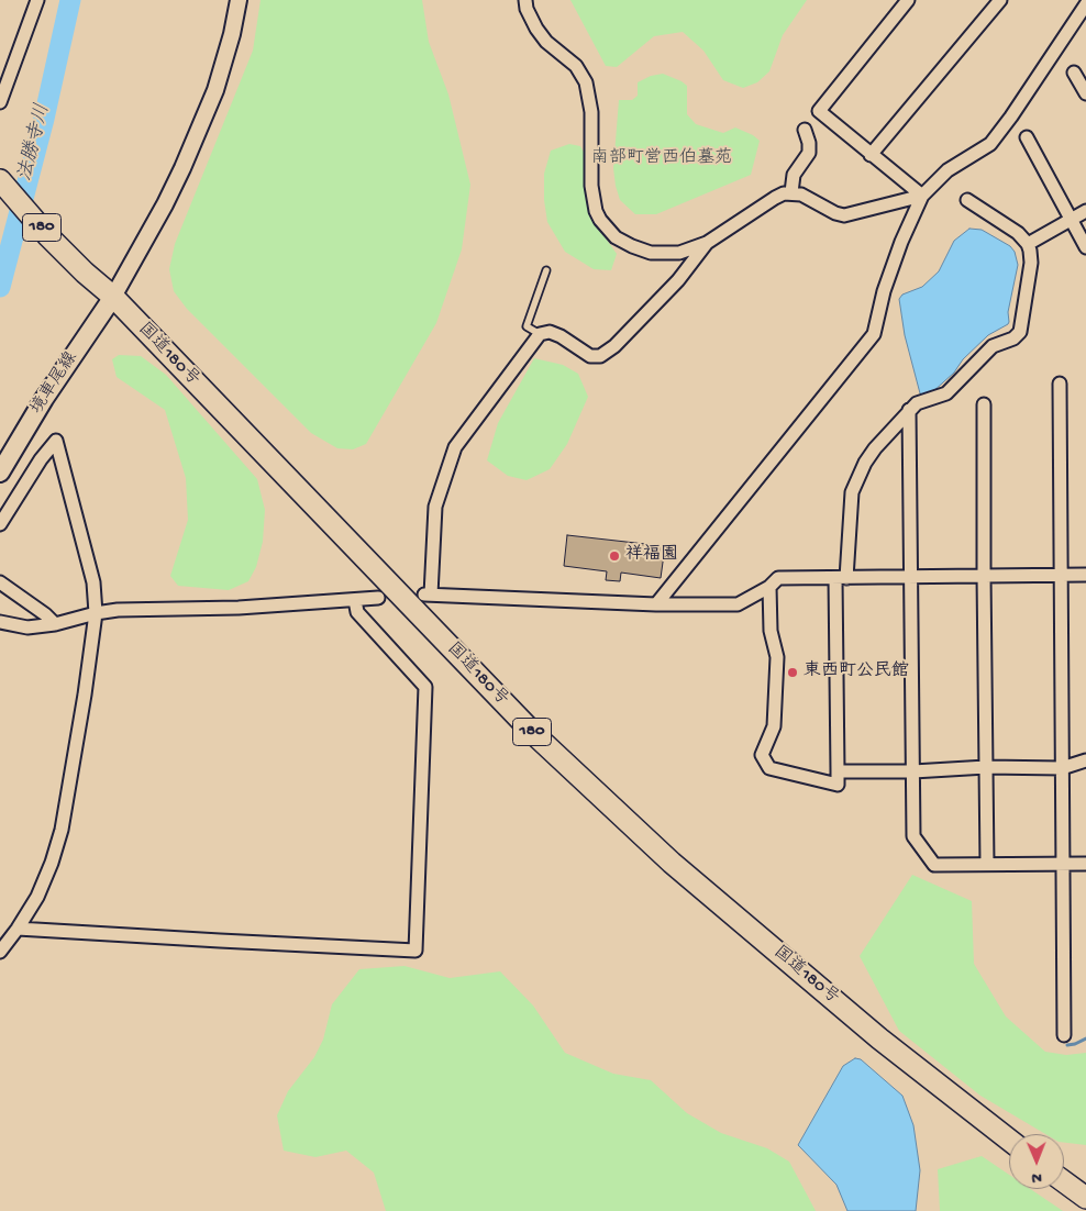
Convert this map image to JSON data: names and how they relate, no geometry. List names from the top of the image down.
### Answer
{
  "streets": {
    "highway": ["180", "国道180号"],
    "main road": ["境車尾線"]
  },
  "crossings": [
    ["国道180号", "境車尾線"]
  ],
  "water": ["法勝寺川"],
  "parks": ["南部町営西伯墓苑"],
  "places": ["祥福園", "東西町公民館"],
  "north": "bottom"
}
